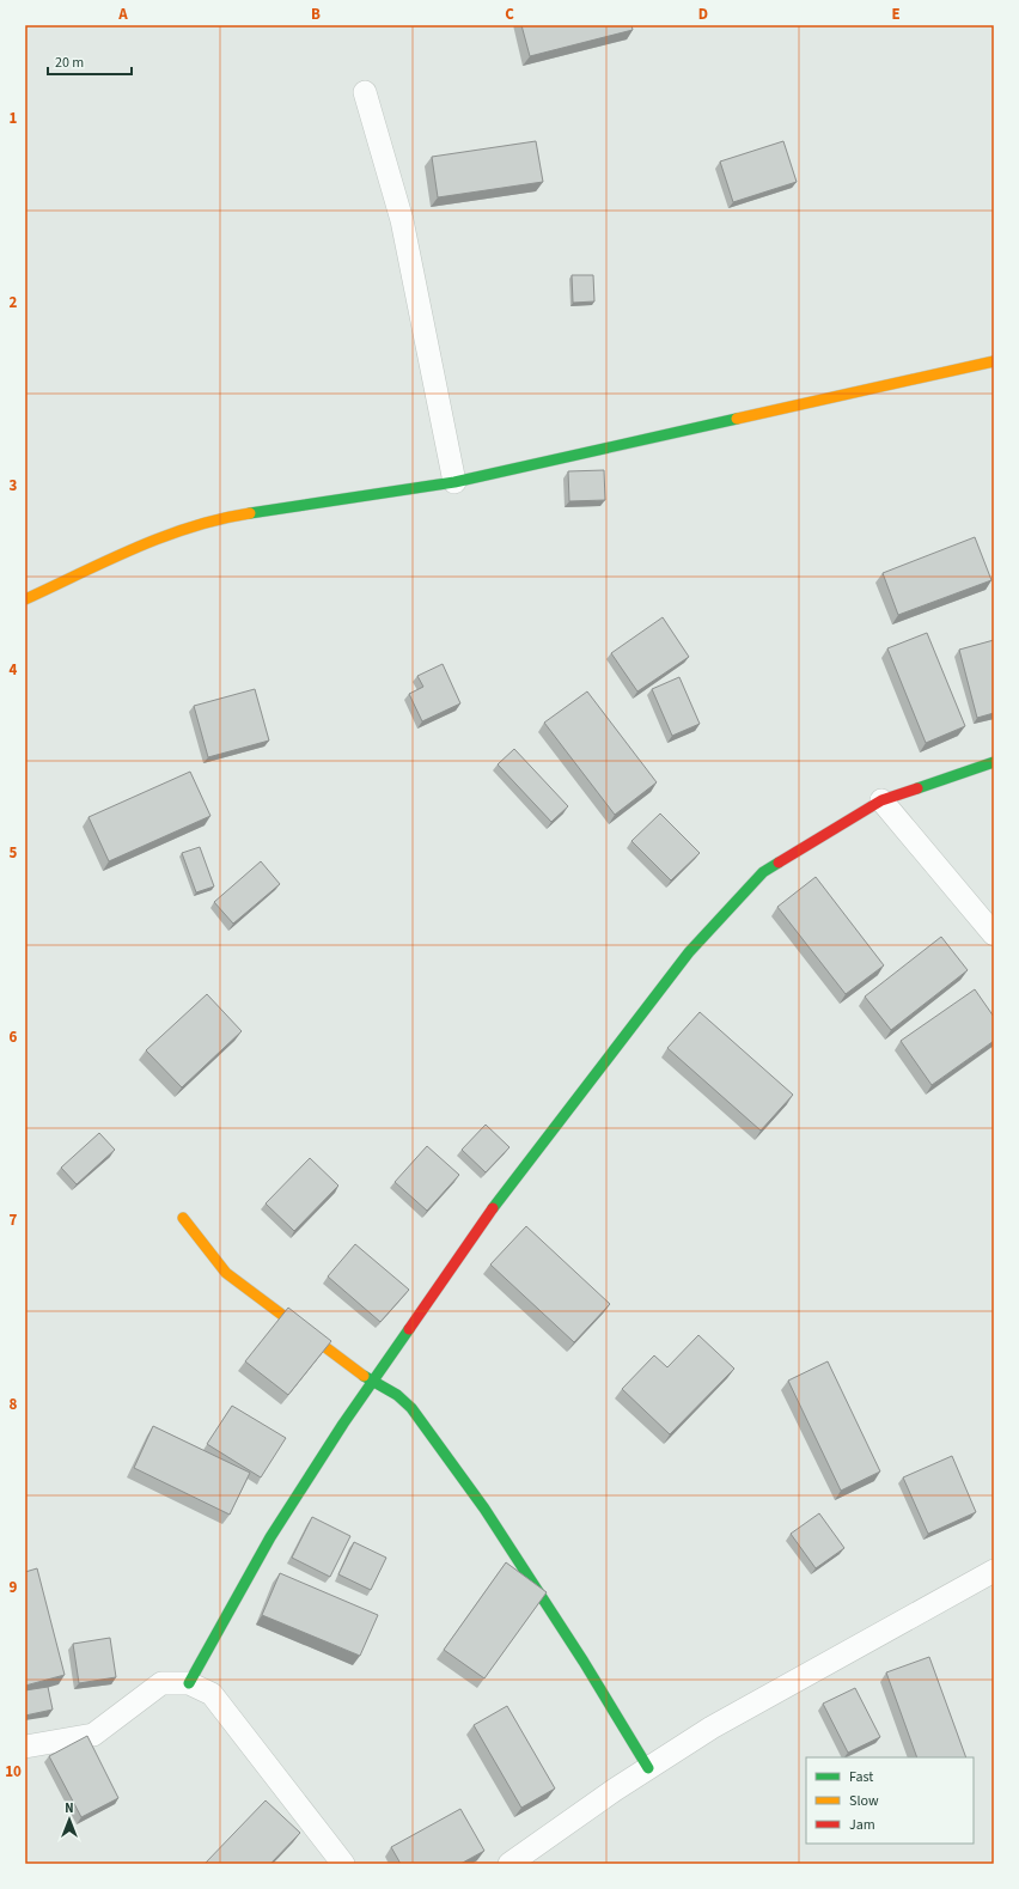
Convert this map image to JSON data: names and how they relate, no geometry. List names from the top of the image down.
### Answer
{
  "legend": ["Fast", "Slow", "Jam"],
  "scale_bar": "20 m",
  "north": "top",
  "grid": {
    "columns": [
      "A",
      "B",
      "C",
      "D",
      "E"
    ],
    "rows": [
      "1",
      "2",
      "3",
      "4",
      "5",
      "6",
      "7",
      "8",
      "9",
      "10"
    ]
  }
}
